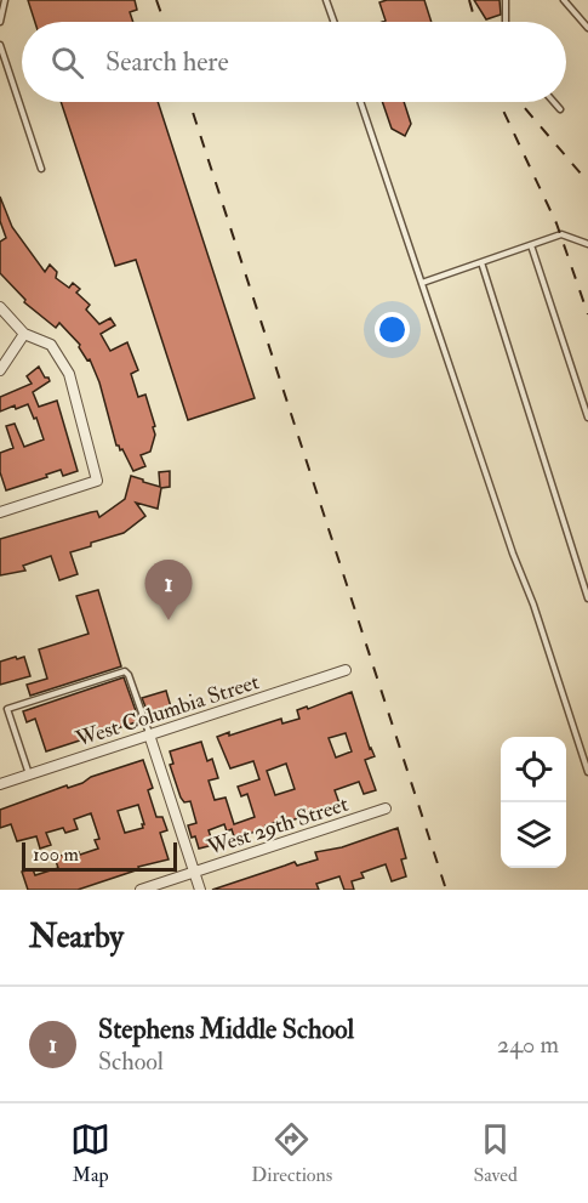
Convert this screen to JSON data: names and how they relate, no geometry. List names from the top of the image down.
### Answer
{
  "streets": {
    "street": ["West Columbia Street", "West 29th Street"]
  },
  "scale_bar": "100 m",
  "page": {
    "search": "Search here",
    "pins": "1",
    "scale": "100 m",
    "heading": "Nearby",
    "list": [
      {
        "mark": "1",
        "name": "Stephens Middle School",
        "note": "School",
        "value": "240 m"
      }
    ],
    "nav": ["Map", "Directions", "Saved"]
  }
}
